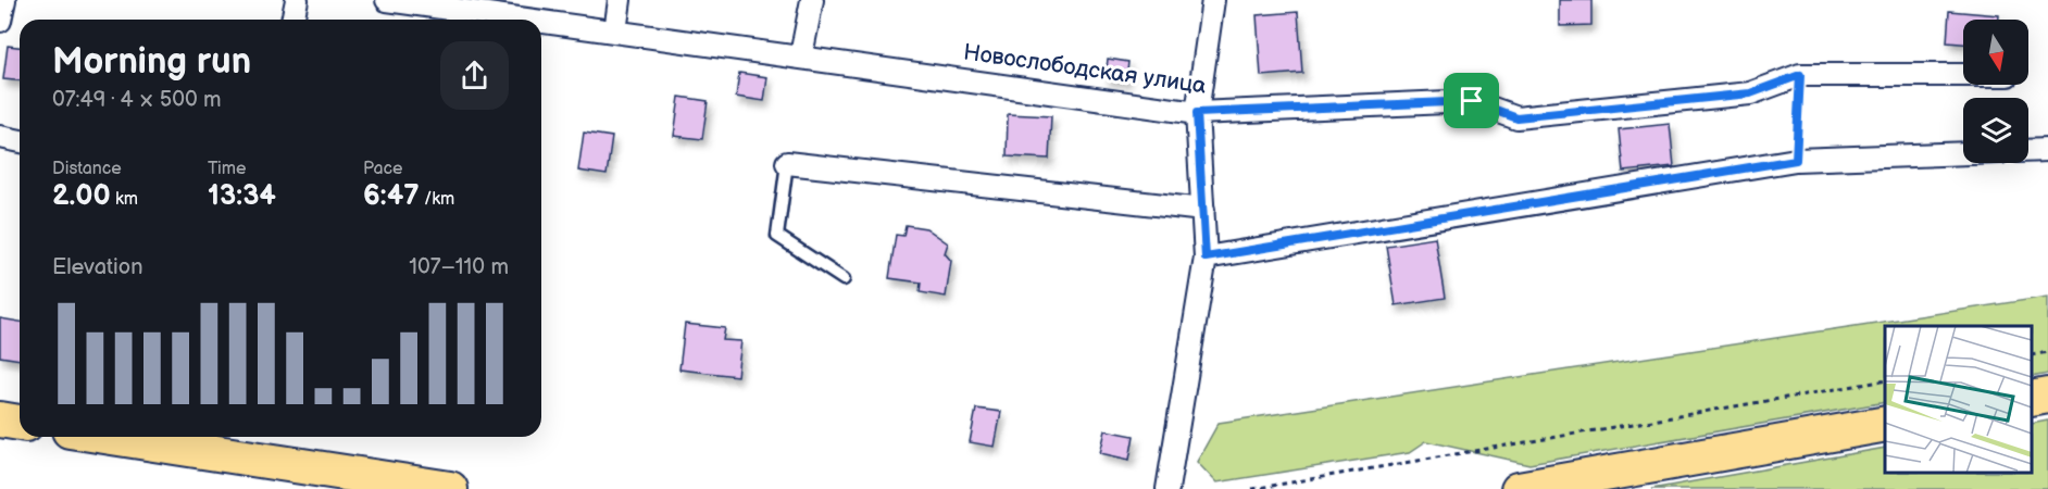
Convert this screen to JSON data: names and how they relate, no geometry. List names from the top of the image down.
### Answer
{
  "streets": {
    "street": ["Новослободская улица"]
  },
  "north": "bottom",
  "page": {
    "heading": ["Morning run", "07:49 · 4 × 500 m"],
    "stats": [
      ["Distance", "2.00 km"],
      ["Time", "13:34"],
      ["Pace", "6:47 /km"]
    ],
    "chart": ["Elevation", "107–110 m"]
  }
}
